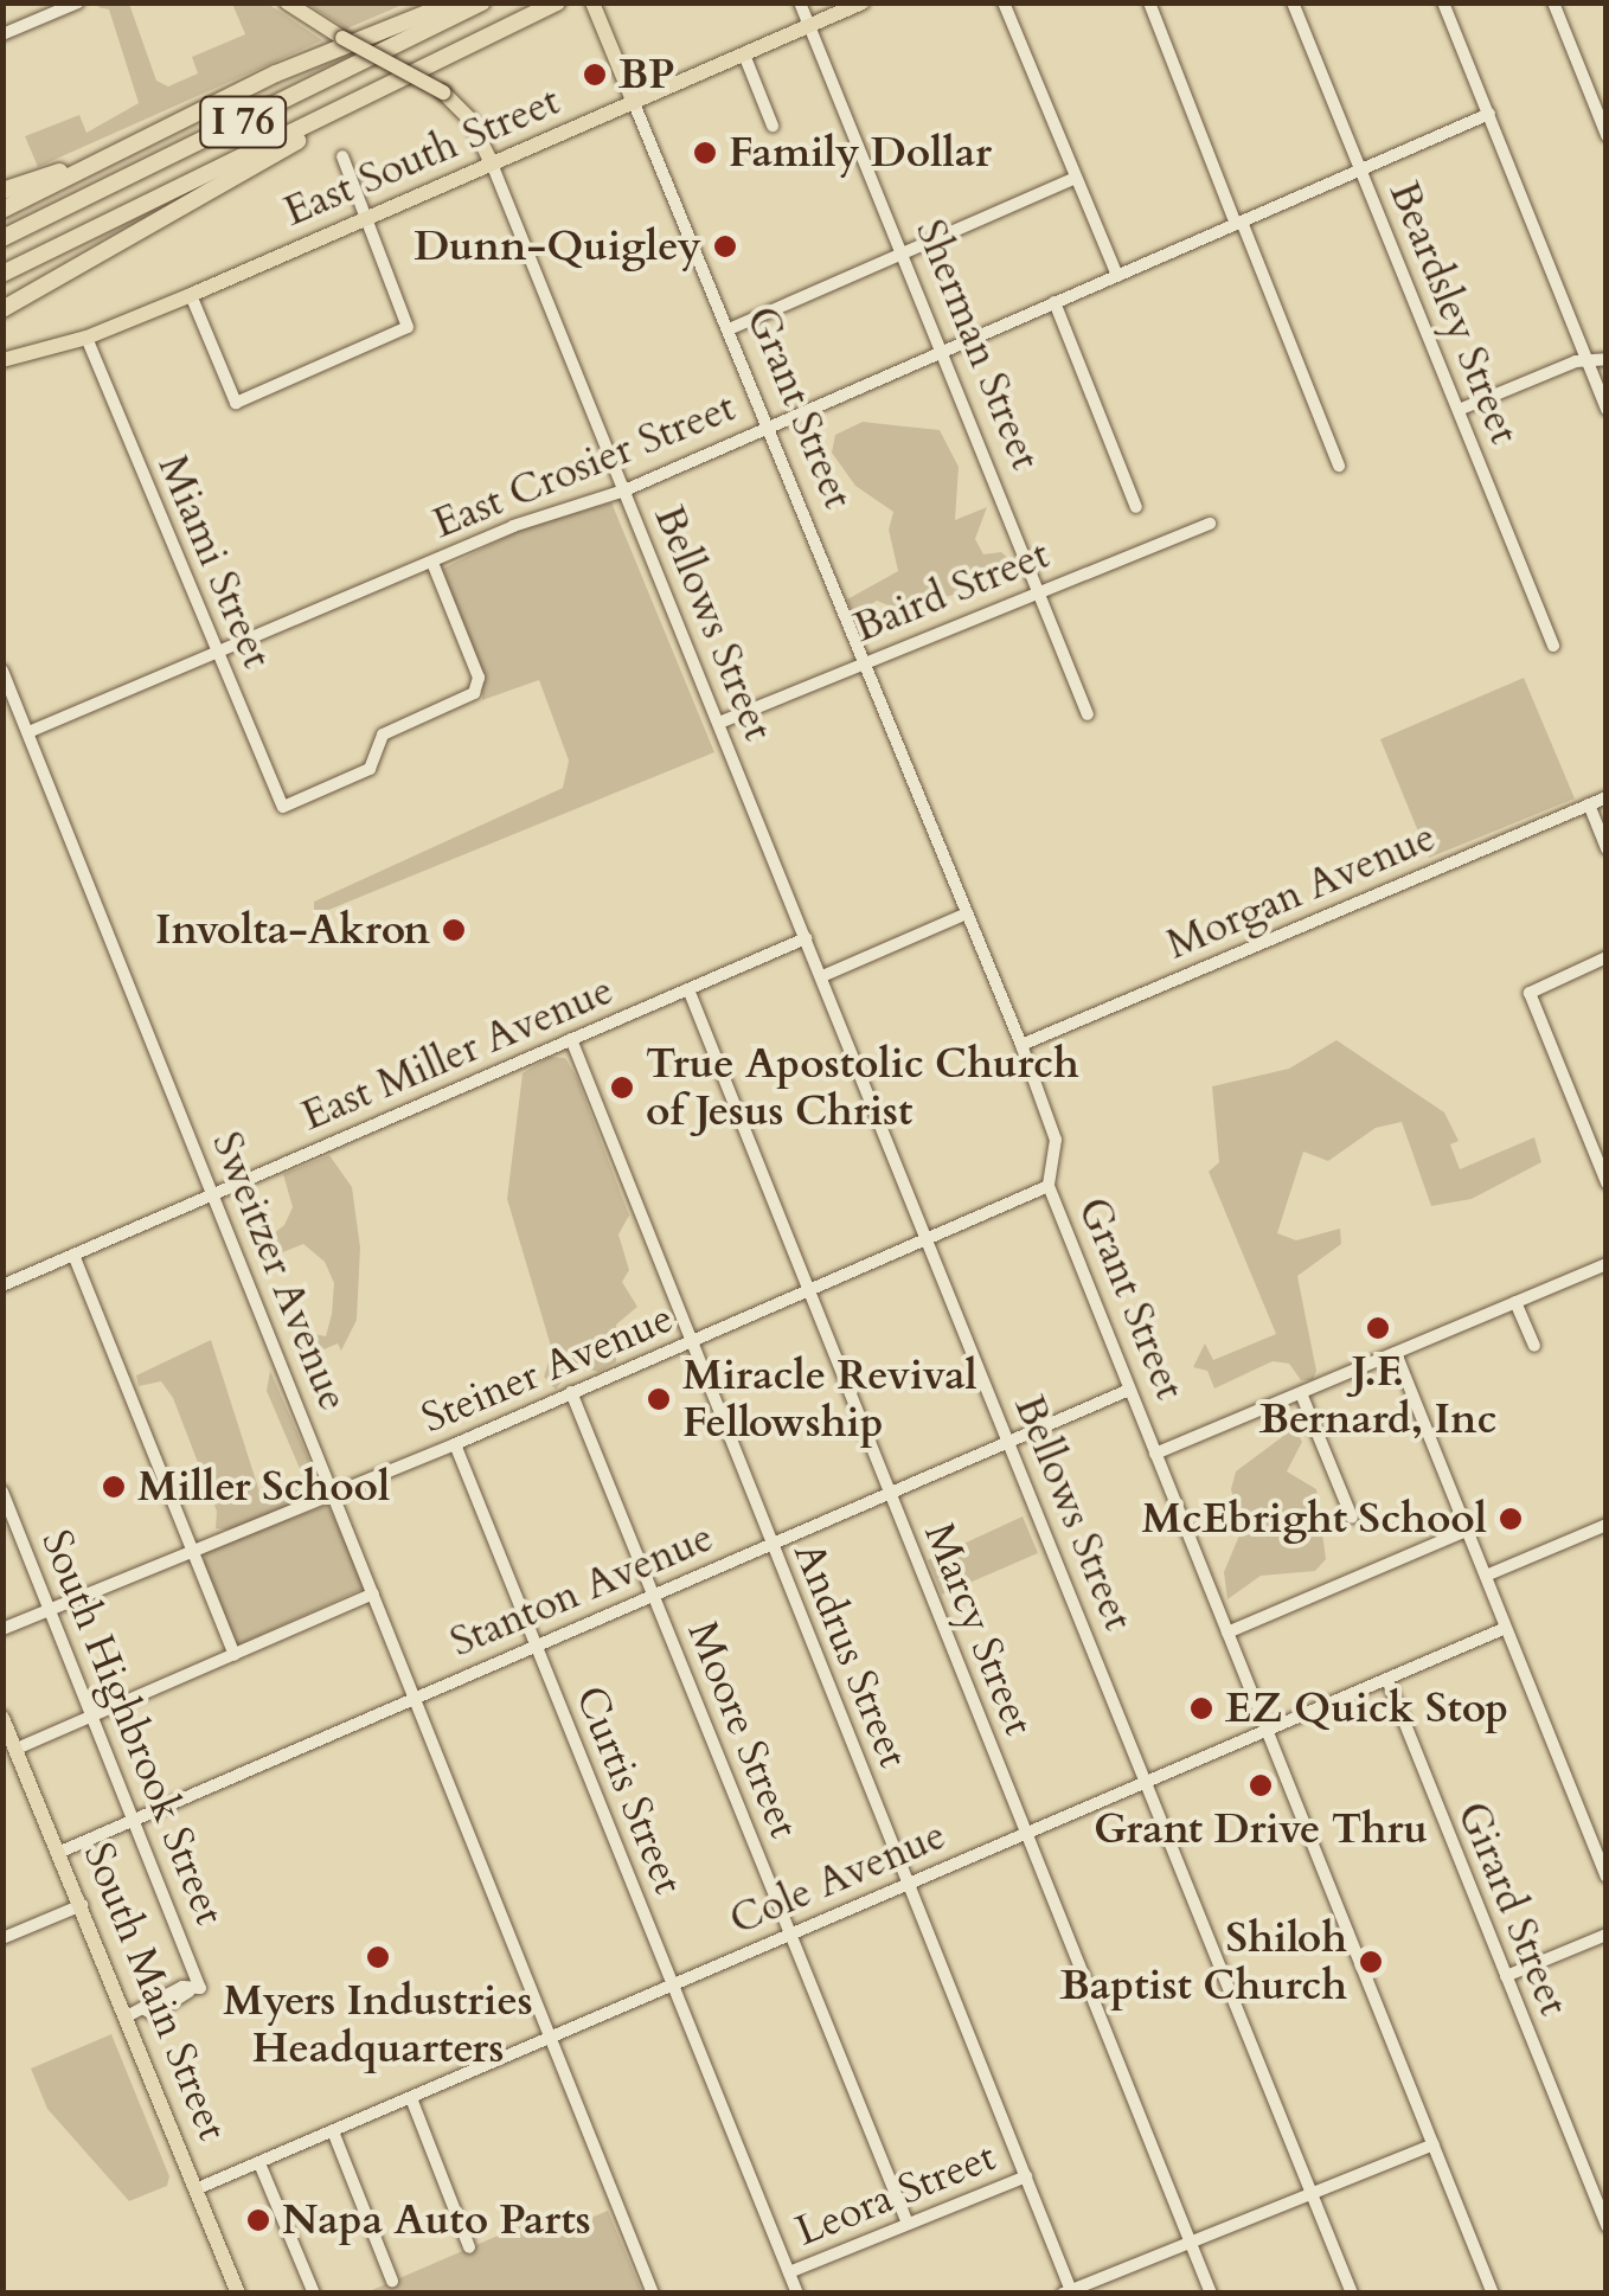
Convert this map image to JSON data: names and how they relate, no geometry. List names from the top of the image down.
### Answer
{
  "streets": {
    "highway": ["I 76"],
    "main road": ["East South Street", "Grant Street", "South Main Street"],
    "street": [
      "Beardsley Street",
      "Sherman Street",
      "East Crosier Street",
      "Miami Street",
      "Baird Street",
      "Bellows Street",
      "Morgan Avenue",
      "East Miller Avenue",
      "Sweitzer Avenue",
      "Steiner Avenue",
      "Stanton Avenue",
      "Marcy Street",
      "Andrus Street",
      "South Highbrook Street",
      "Moore Street",
      "Curtis Street",
      "Cole Avenue",
      "Girard Street",
      "Leora Street"
    ]
  },
  "crossings": [
    ["East South Street", "Sherman Street"],
    ["East South Street", "Grant Street"],
    ["East South Street", "Miami Street"],
    ["East South Street", "Bellows Street"],
    ["Beardsley Street", "East Crosier Street"],
    ["Sherman Street", "East Crosier Street"],
    ["Sherman Street", "Baird Street"],
    ["Grant Street", "East Crosier Street"],
    ["Grant Street", "Baird Street"],
    ["Grant Street", "Morgan Avenue"],
    ["Grant Street", "Steiner Avenue"],
    ["Grant Street", "Stanton Avenue"],
    ["Grant Street", "Cole Avenue"],
    ["East Crosier Street", "Miami Street"],
    ["East Crosier Street", "Bellows Street"],
    ["East Crosier Street", "Sweitzer Avenue"],
    ["Baird Street", "Bellows Street"],
    ["Bellows Street", "East Miller Avenue"],
    ["Bellows Street", "Steiner Avenue"],
    ["Bellows Street", "Stanton Avenue"],
    ["Bellows Street", "Cole Avenue"],
    ["East Miller Avenue", "Sweitzer Avenue"],
    ["East Miller Avenue", "Marcy Street"],
    ["East Miller Avenue", "Andrus Street"],
    ["Sweitzer Avenue", "Steiner Avenue"],
    ["Sweitzer Avenue", "Stanton Avenue"],
    ["Sweitzer Avenue", "Cole Avenue"],
    ["Steiner Avenue", "Marcy Street"],
    ["Steiner Avenue", "Andrus Street"],
    ["Steiner Avenue", "South Highbrook Street"],
    ["Steiner Avenue", "Moore Street"],
    ["Steiner Avenue", "Curtis Street"],
    ["Stanton Avenue", "Marcy Street"],
    ["Stanton Avenue", "Andrus Street"],
    ["Stanton Avenue", "South Highbrook Street"],
    ["Stanton Avenue", "Moore Street"],
    ["Stanton Avenue", "Curtis Street"],
    ["Stanton Avenue", "South Main Street"],
    ["Marcy Street", "Cole Avenue"],
    ["Andrus Street", "Cole Avenue"],
    ["Andrus Street", "Leora Street"],
    ["South Highbrook Street", "South Main Street"],
    ["Moore Street", "Cole Avenue"],
    ["Moore Street", "Leora Street"],
    ["Curtis Street", "Cole Avenue"],
    ["Curtis Street", "Leora Street"],
    ["Cole Avenue", "Girard Street"],
    ["Cole Avenue", "South Main Street"]
  ],
  "places": [
    "BP",
    "Family Dollar",
    "Dunn-Quigley",
    "Involta-Akron",
    "True Apostolic Church of Jesus Christ",
    "J.F. Bernard, Inc",
    "Miracle Revival Fellowship",
    "Miller School",
    "McEbright School",
    "EZ Quick Stop",
    "Grant Drive Thru",
    "Myers Industries Headquarters",
    "Shiloh Baptist Church",
    "Napa Auto Parts"
  ]
}
